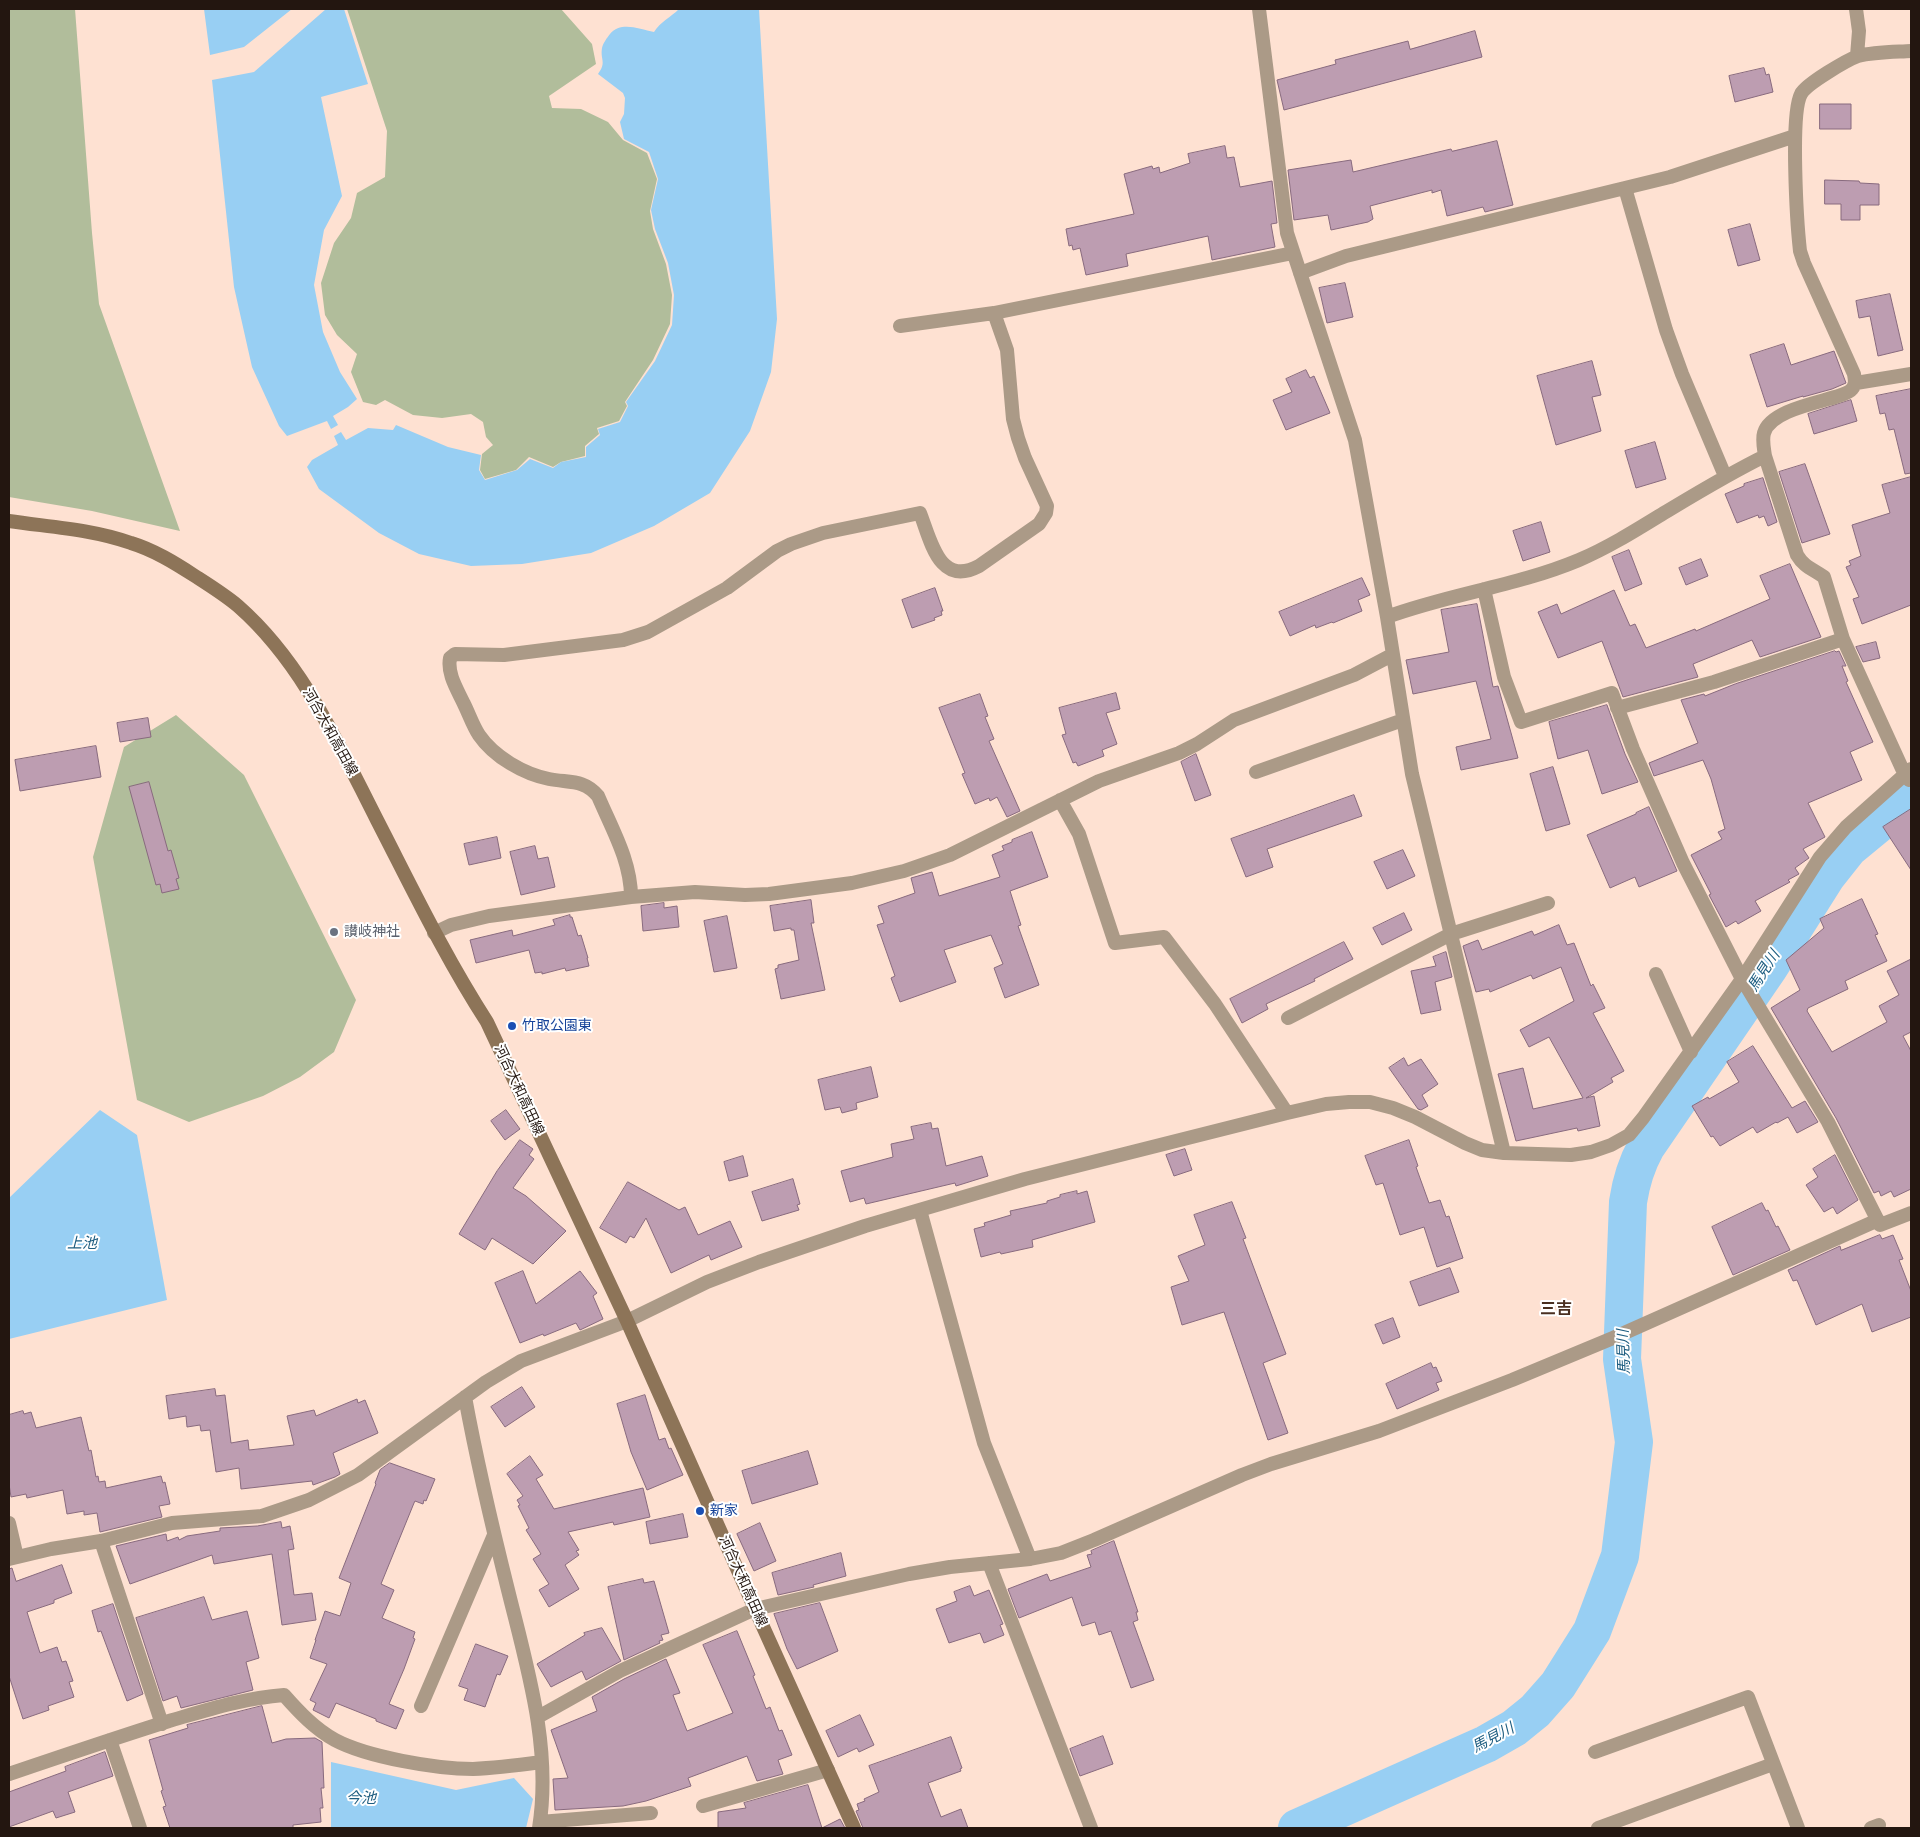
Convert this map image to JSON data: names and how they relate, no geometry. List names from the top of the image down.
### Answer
{
  "streets": {
    "main road": ["河合大和高田線"]
  },
  "districts": ["三吉"],
  "water": ["馬見川", "上池", "今池"],
  "places": ["讃岐神社", "竹取公園東", "新家"]
}
